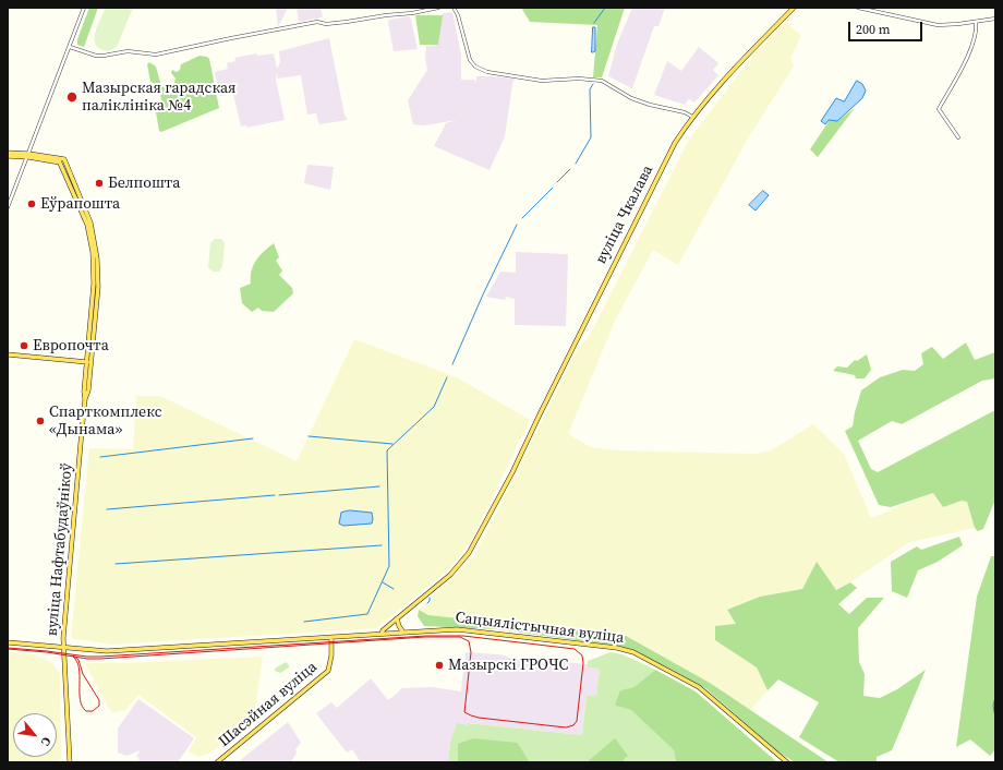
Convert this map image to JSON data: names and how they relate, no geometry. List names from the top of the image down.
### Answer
{
  "streets": {
    "main road": [
      "вуліца Чкалава",
      "вуліца Нафтабудаўнікоў",
      "Сацыялістычная вуліца",
      "Шасэйная вуліца"
    ]
  },
  "crossings": [
    ["вуліца Чкалава", "Сацыялістычная вуліца"],
    ["вуліца Нафтабудаўнікоў", "Сацыялістычная вуліца"],
    ["Сацыялістычная вуліца", "Шасэйная вуліца"]
  ],
  "places": [
    "Мазырская гарадская паліклініка №4",
    "Белпошта",
    "Еўрапошта",
    "Европочта",
    "Спарткомплекс «Дынама»",
    "Мазырскі ГРОЧС"
  ],
  "scale_bar": "200 m",
  "north": "bottom right"
}
